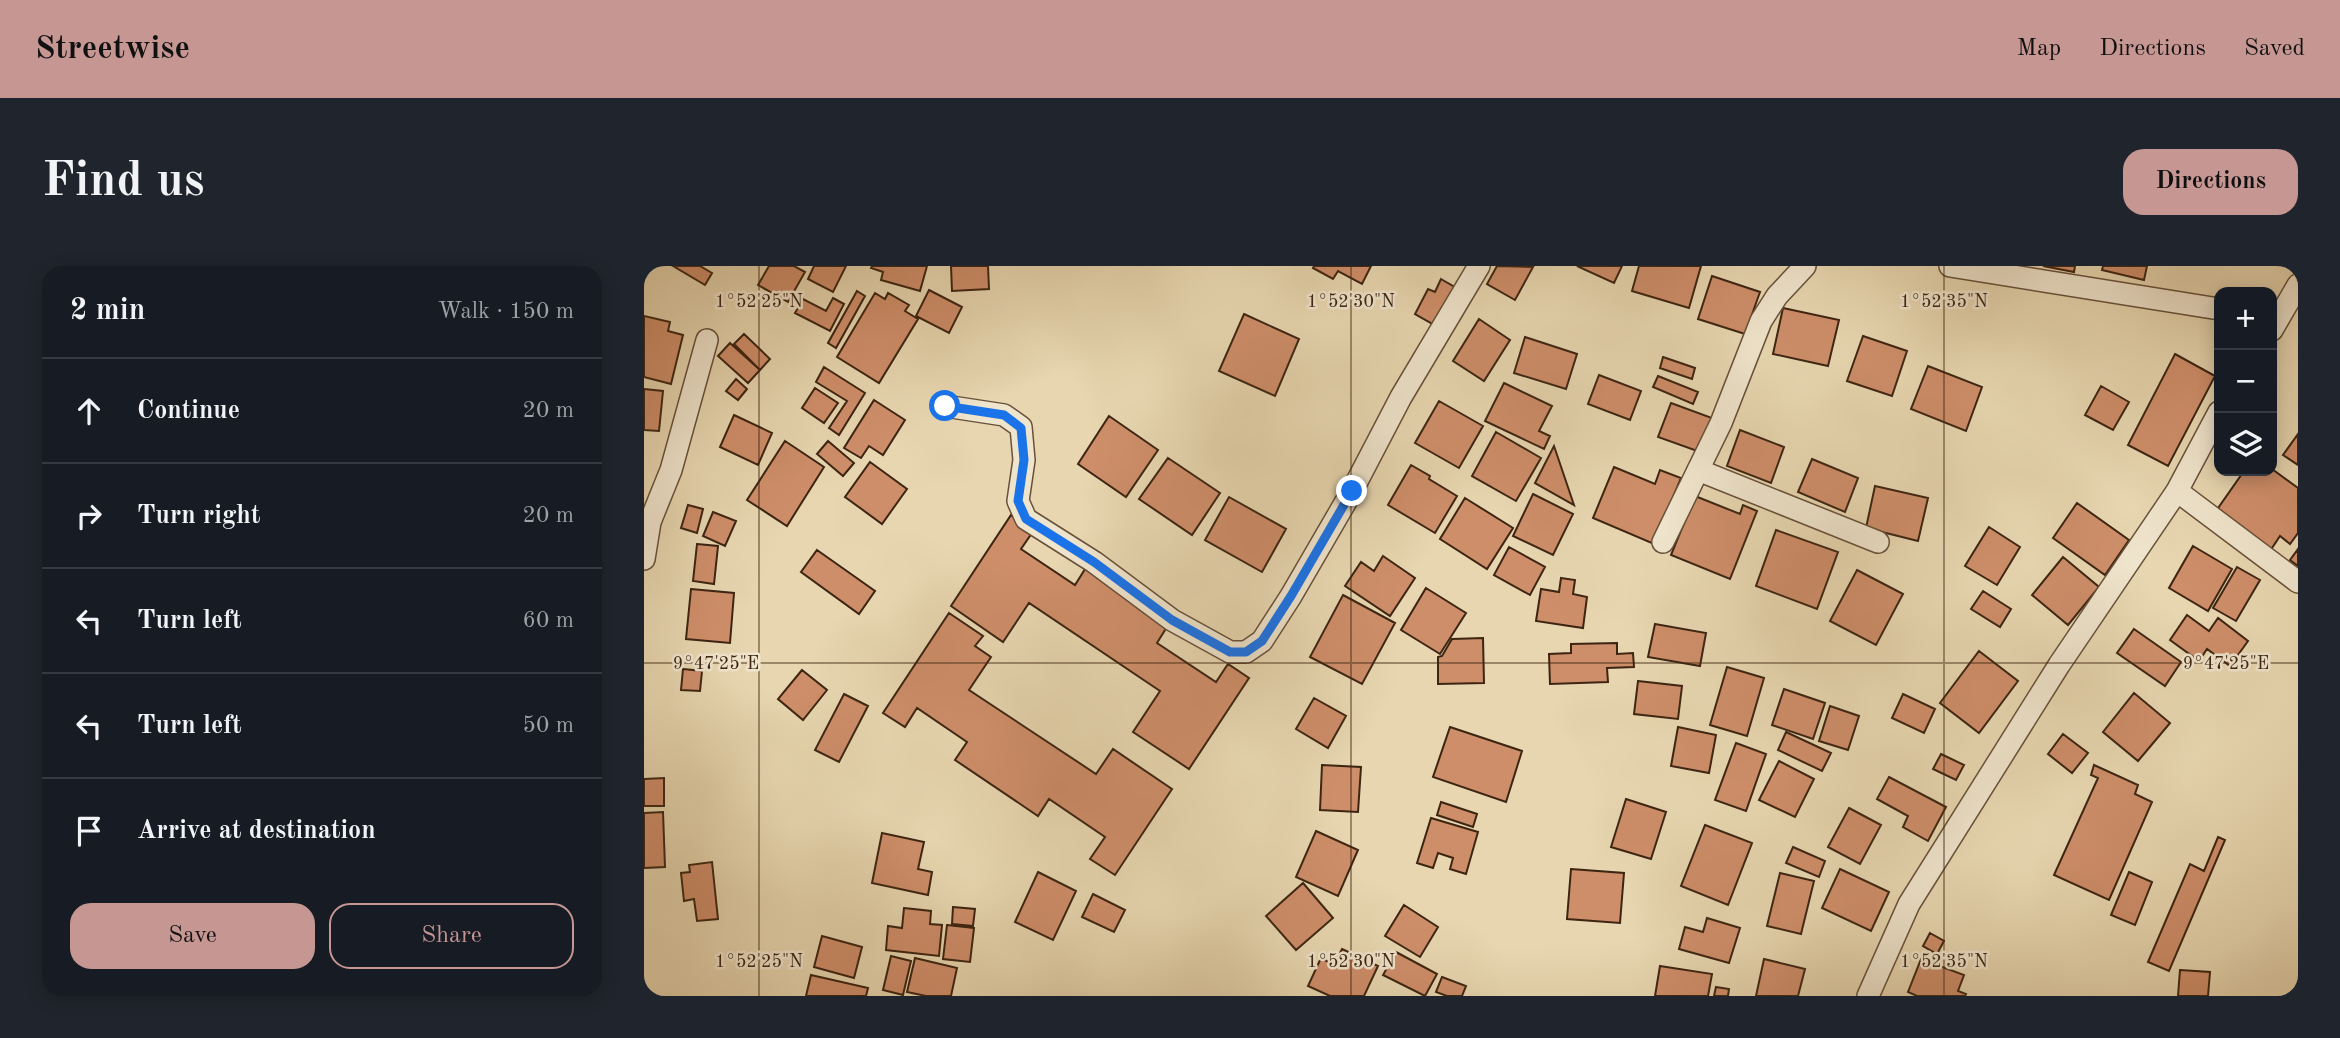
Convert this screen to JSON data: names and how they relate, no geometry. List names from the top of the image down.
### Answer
{
  "page": {
    "header": "Streetwise",
    "nav": ["Map", "Directions", "Saved"],
    "buttons": [
      "Directions",
      ["Save", "Share"]
    ],
    "title": "Find us",
    "heading": ["2 min", "Walk · 150 m"],
    "map_buttons": ["+", "−"],
    "list": [
      ["Continue", "20 m"],
      ["Turn right", "20 m"],
      ["Turn left", "60 m"],
      ["Turn left", "50 m"],
      "Arrive at destination"
    ]
  },
  "coordinates": [
    "1°52'25\"N",
    "1°52'30\"N",
    "1°52'35\"N",
    "9°47'25\"E"
  ]
}
